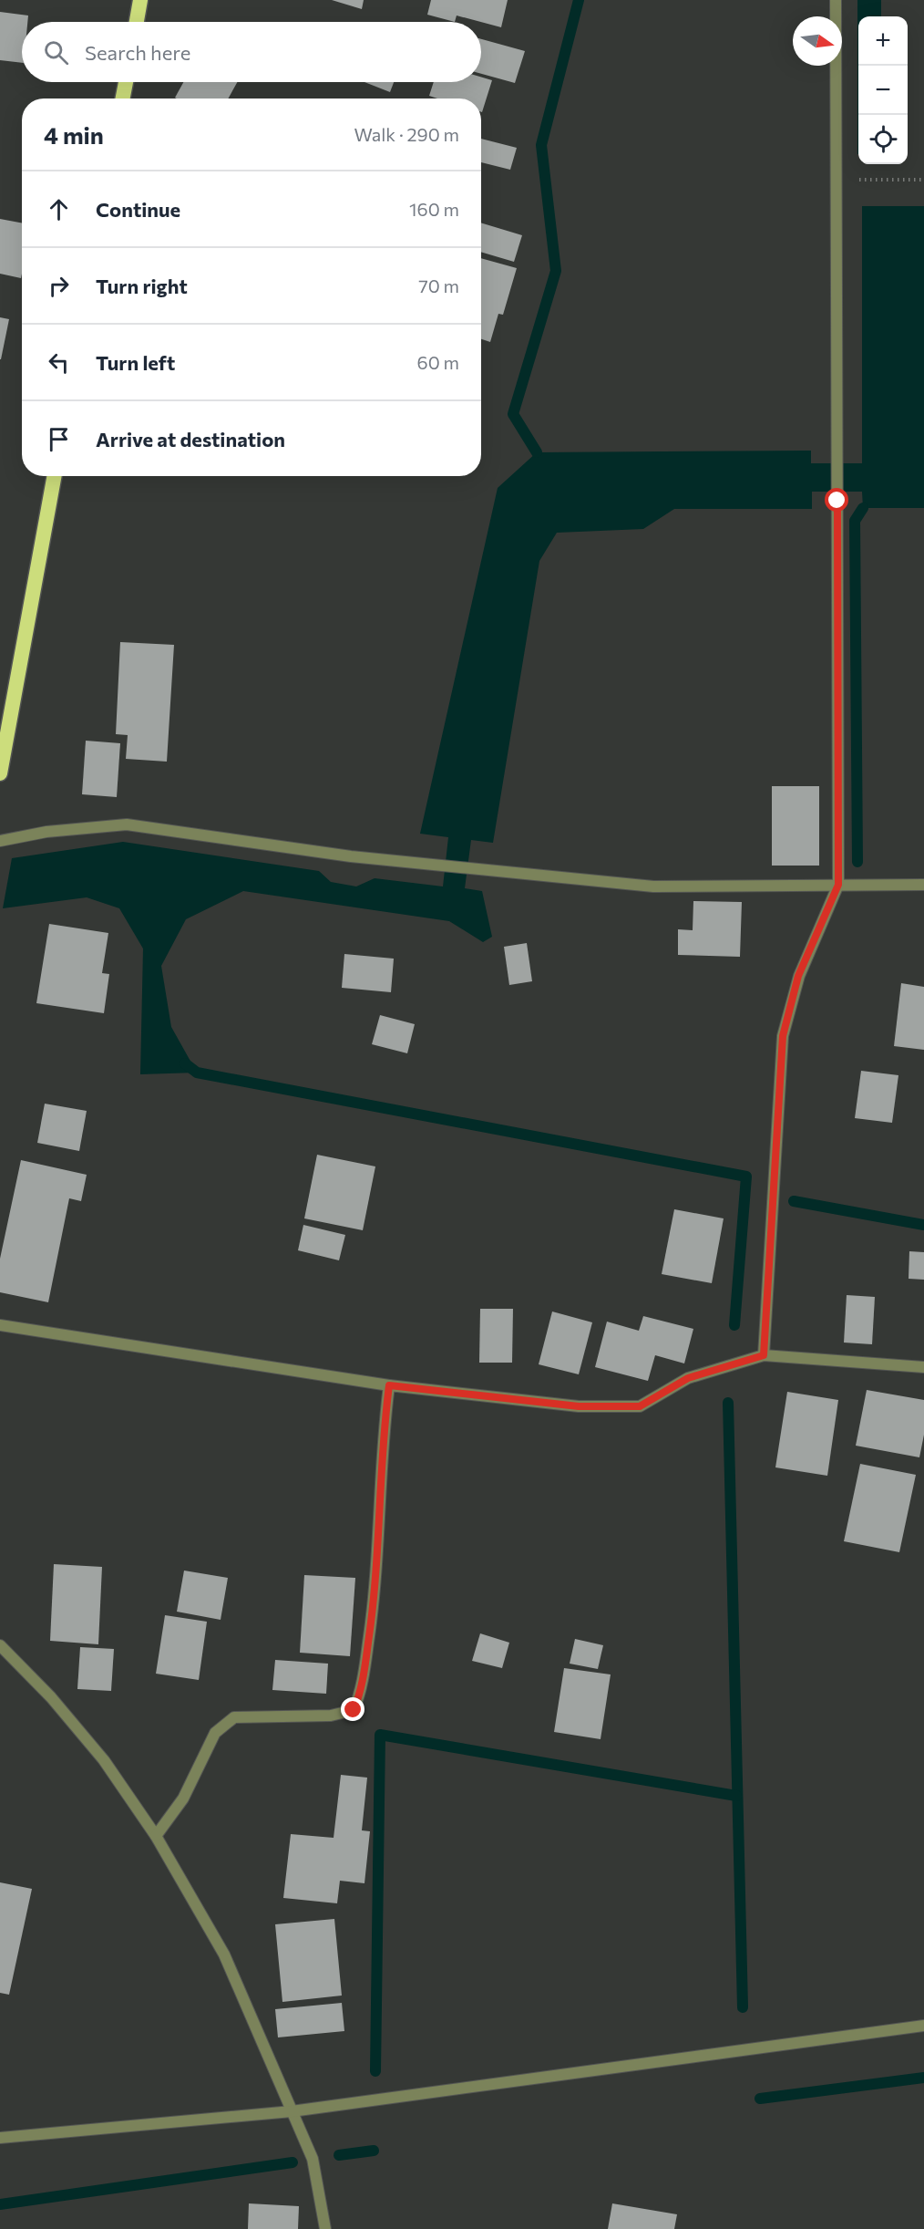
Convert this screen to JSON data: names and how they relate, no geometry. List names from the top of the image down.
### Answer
{
  "north": "right",
  "page": {
    "map_buttons": ["+", "−"],
    "search": "Search here",
    "heading": ["4 min", "Walk · 290 m"],
    "list": [
      ["Continue", "160 m"],
      ["Turn right", "70 m"],
      ["Turn left", "60 m"],
      "Arrive at destination"
    ]
  }
}
